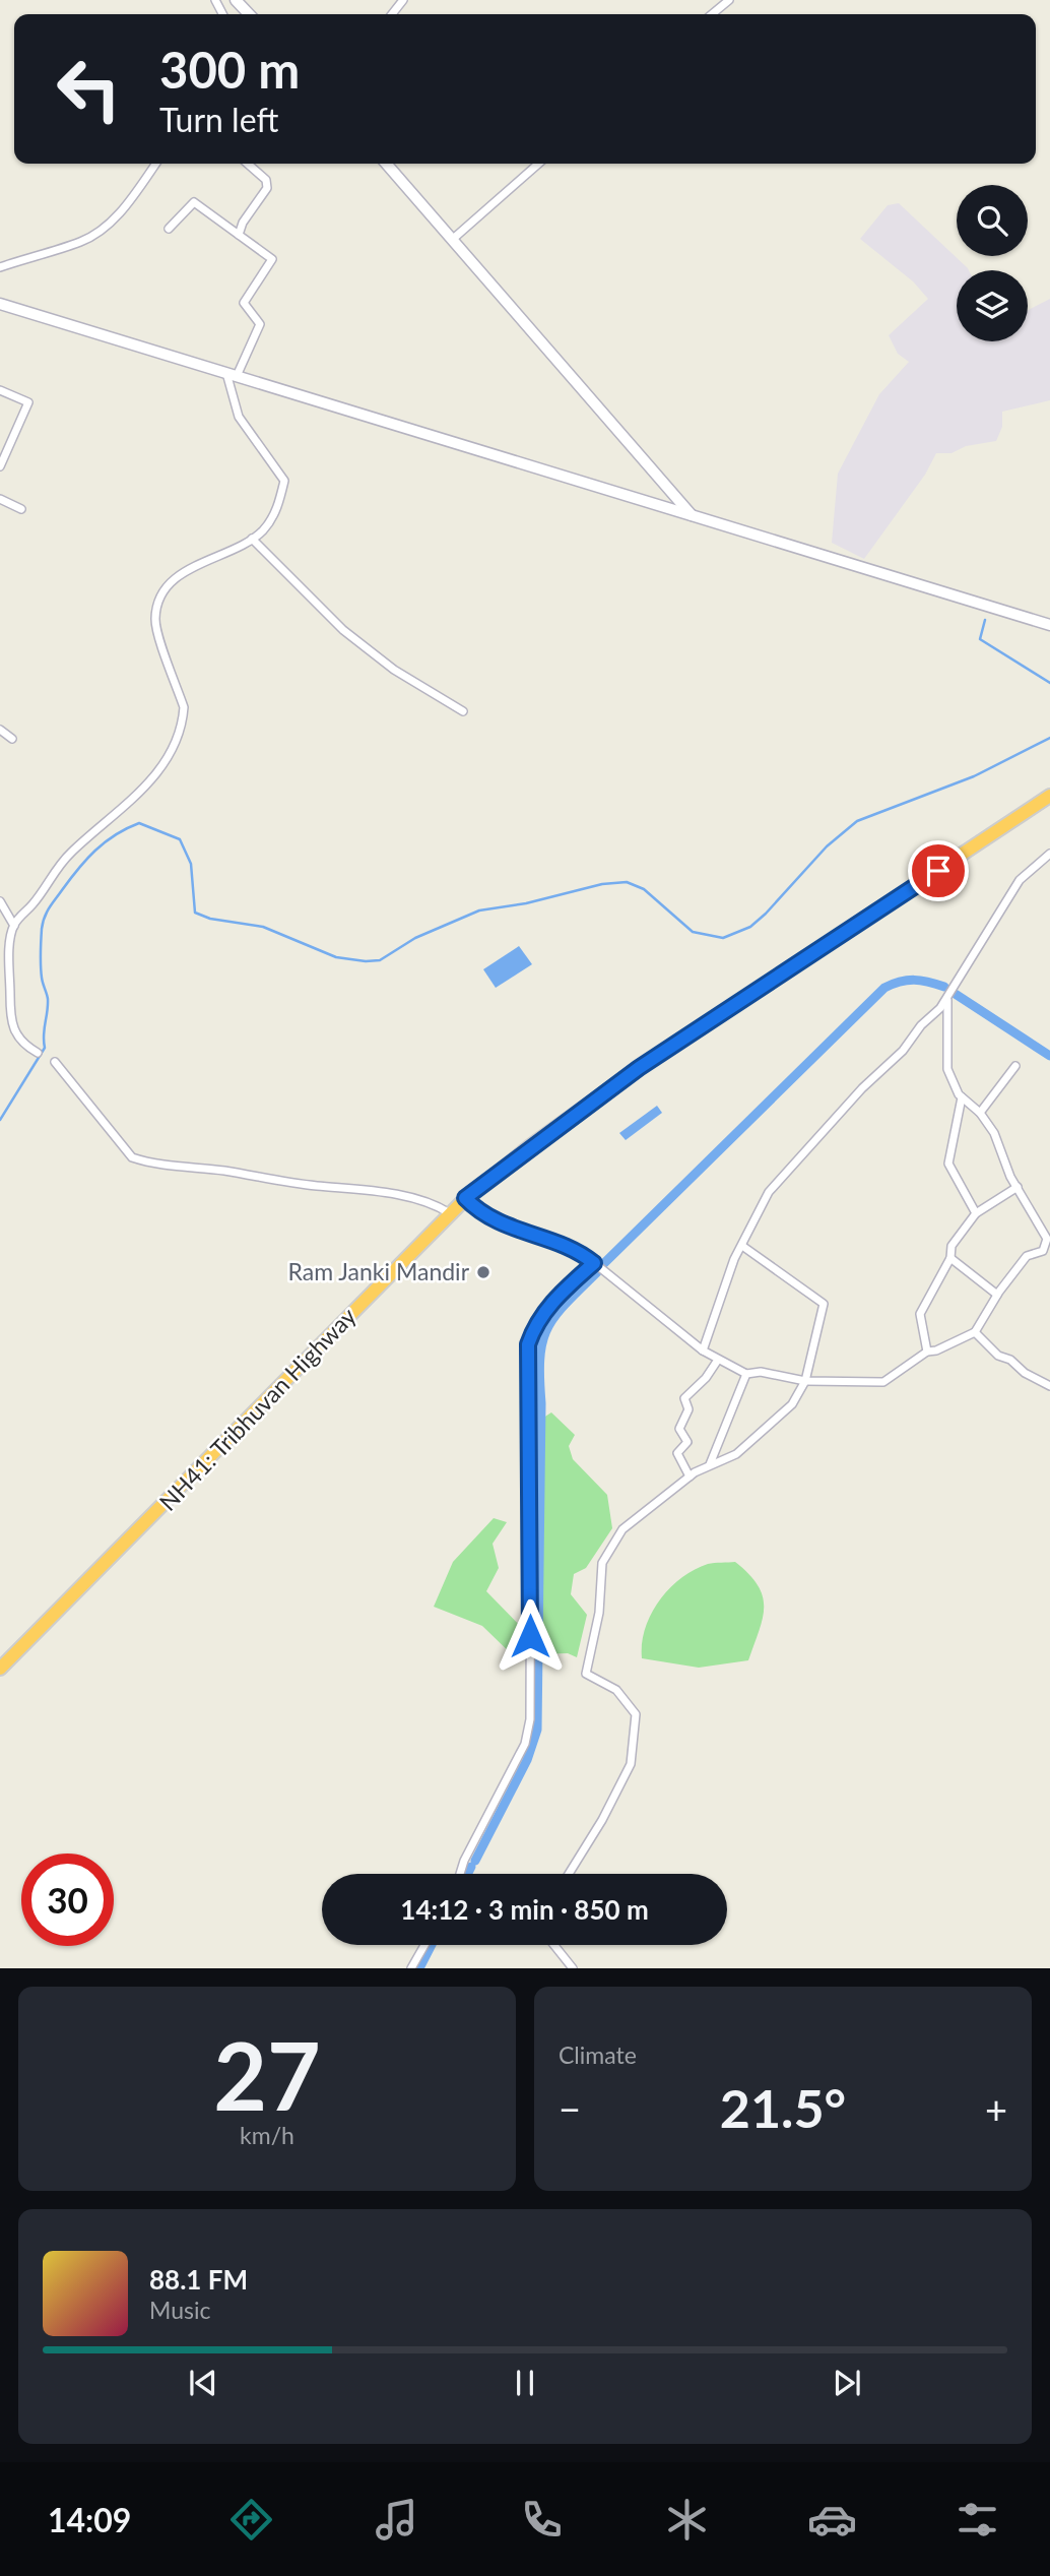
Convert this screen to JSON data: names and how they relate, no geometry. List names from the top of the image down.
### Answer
{
  "streets": {
    "highway": ["NH41: Tribhuvan Highway"]
  },
  "places": ["Ram Janki Mandir"],
  "page": {
    "turn": ["300 m", "Turn left"],
    "limit": "30",
    "trip": "14:12 · 3 min · 850 m",
    "tile": [
      ["27", "km/h"],
      "Climate"
    ],
    "heat": ["−", "21.5°", "+"],
    "song": ["88.1 FM", "Music"],
    "tabs": "14:09"
  }
}
